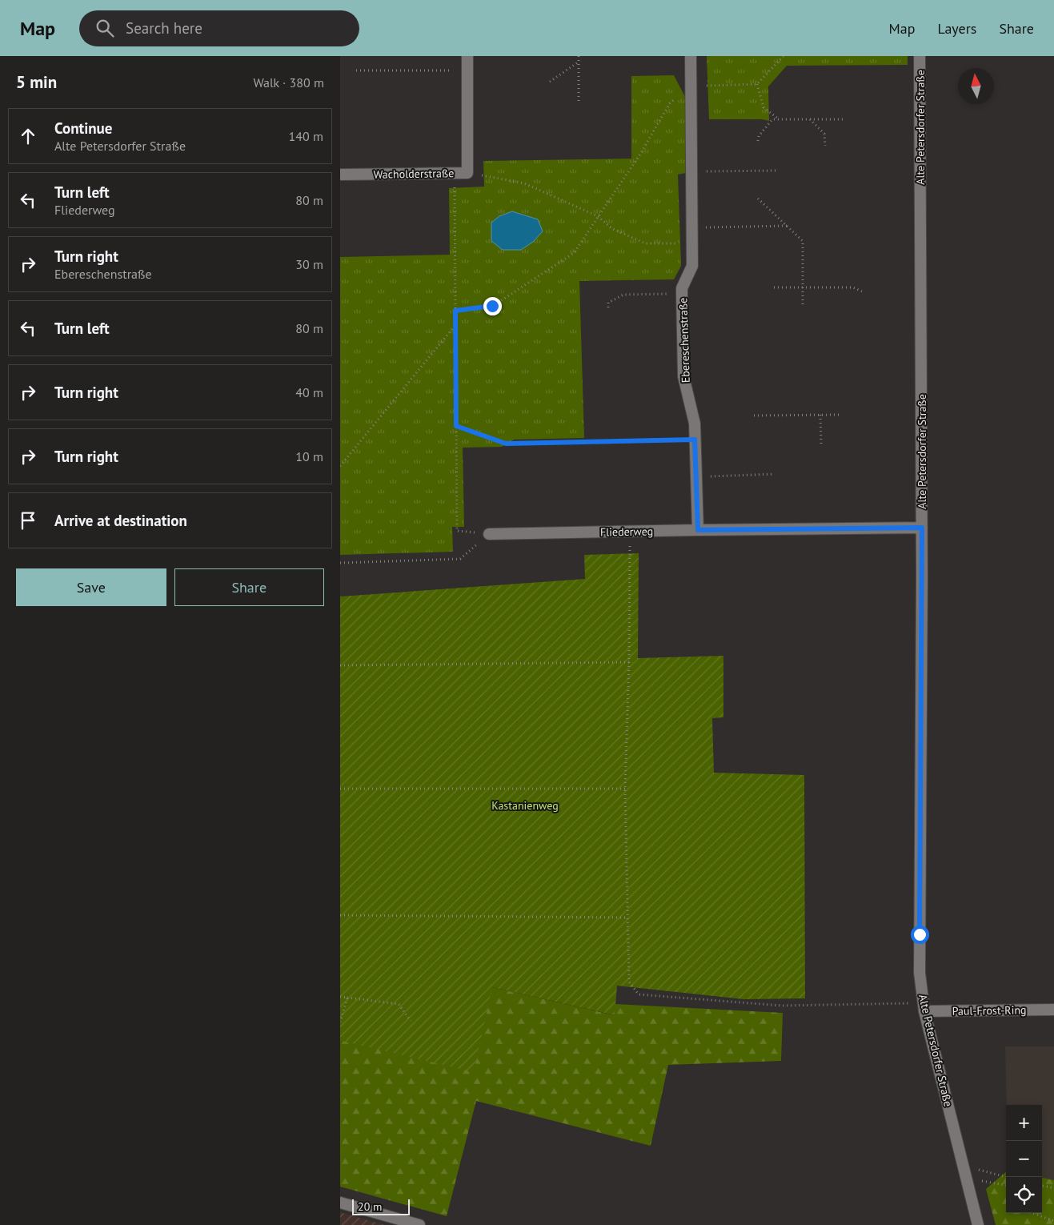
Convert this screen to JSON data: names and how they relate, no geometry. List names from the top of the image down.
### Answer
{
  "streets": {
    "street": [
      "Alte Petersdorfer Straße",
      "Wacholderstraße",
      "Ebereschenstraße",
      "Fliederweg",
      "Paul-Frost-Ring"
    ]
  },
  "crossings": [
    ["Alte Petersdorfer Straße", "Fliederweg"],
    ["Alte Petersdorfer Straße", "Paul-Frost-Ring"],
    ["Ebereschenstraße", "Fliederweg"]
  ],
  "parks": ["Kastanienweg"],
  "scale_bar": "20 m",
  "north": "top",
  "page": {
    "header": "Map",
    "search": "Search here",
    "nav": ["Map", "Layers", "Share"],
    "heading": ["5 min", "Walk · 380 m"],
    "list": [
      ["Continue", "Alte Petersdorfer Straße", "140 m"],
      ["Turn left", "Fliederweg", "80 m"],
      ["Turn right", "Ebereschenstraße", "30 m"],
      ["Turn left", "80 m"],
      ["Turn right", "40 m"],
      ["Turn right", "10 m"],
      "Arrive at destination"
    ],
    "buttons": ["Save", "Share"],
    "map_buttons": ["+", "−"],
    "scale": "20 m"
  }
}
